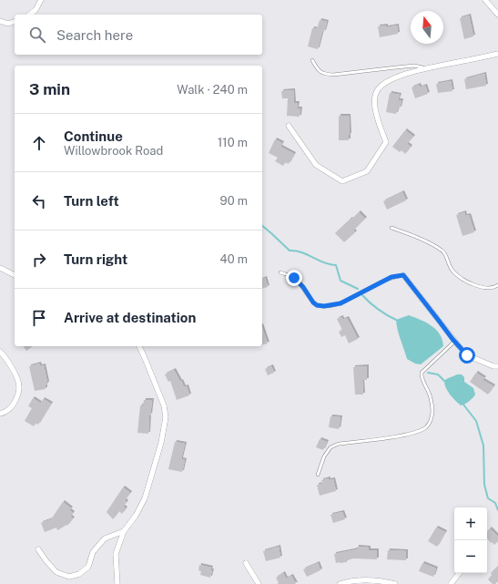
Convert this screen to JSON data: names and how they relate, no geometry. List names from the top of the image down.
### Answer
{
  "north": "top",
  "page": {
    "search": "Search here",
    "heading": ["3 min", "Walk · 240 m"],
    "list": [
      ["Continue", "Willowbrook Road", "110 m"],
      ["Turn left", "90 m"],
      ["Turn right", "40 m"],
      "Arrive at destination"
    ],
    "map_buttons": ["+", "−"]
  }
}
